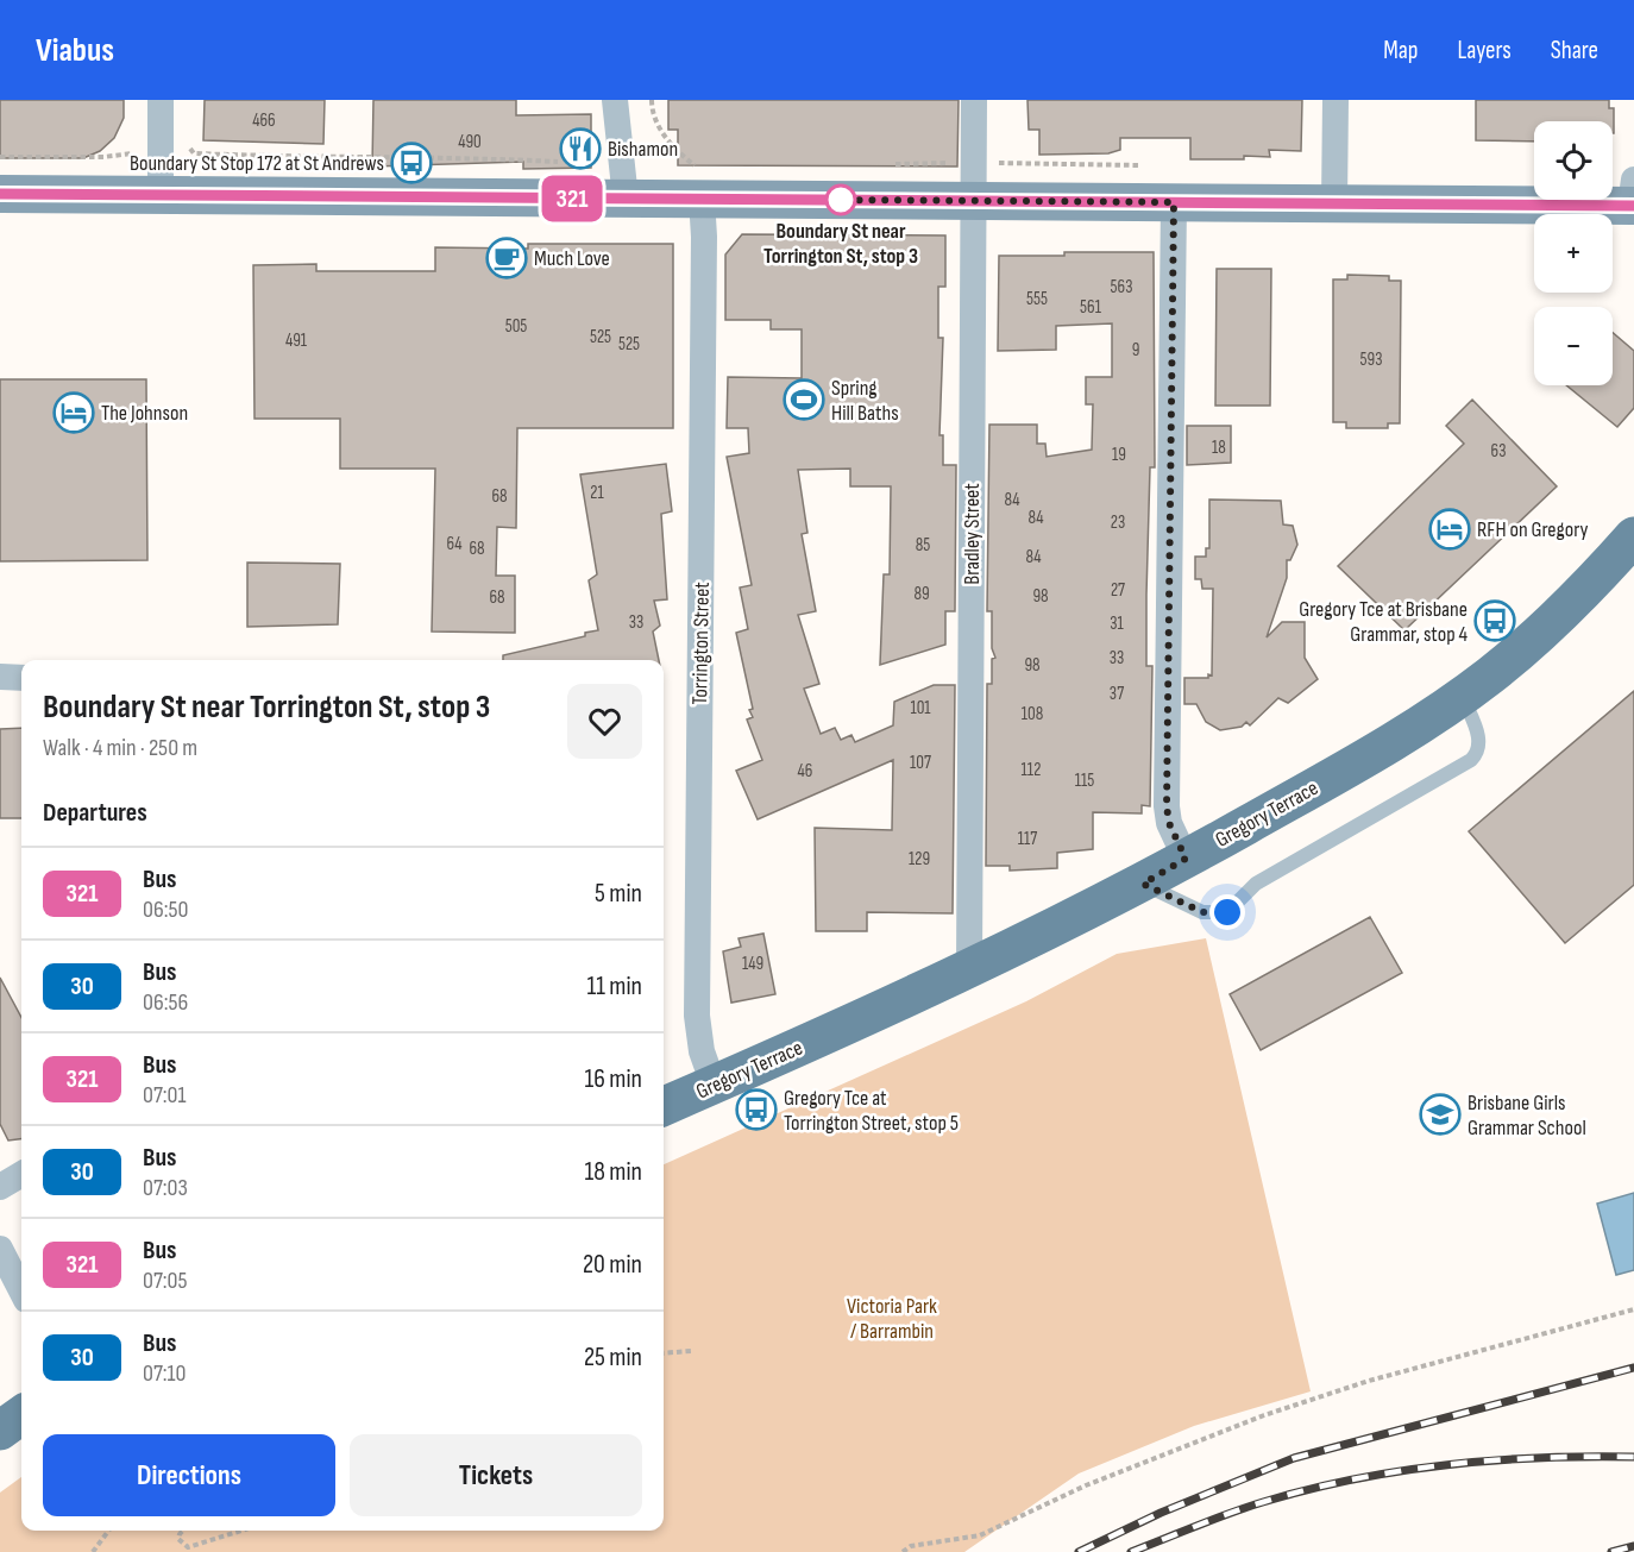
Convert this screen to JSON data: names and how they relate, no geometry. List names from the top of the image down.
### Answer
{
  "streets": {
    "main road": ["Gregory Terrace"],
    "street": ["Bradley Street", "Torrington Street"]
  },
  "crossings": [
    ["Bradley Street", "Gregory Terrace"],
    ["Torrington Street", "Gregory Terrace"]
  ],
  "parks": ["Victoria Park / Barrambin"],
  "places": {
    "restaurant": ["Bishamon"],
    "bus stop": ["Boundary St Stop 172 at St Andrews", "Gregory Tce at Brisbane Grammar, stop 4", "Gregory Tce at Torrington Street, stop 5"],
    "other": ["Boundary St near Torrington St, stop 3"],
    "cafe": ["Much Love"],
    "sports": ["Spring Hill Baths"],
    "hotel": ["The Johnson", "RFH on Gregory"],
    "school or university": ["Brisbane Girls Grammar School"]
  },
  "lines": ["bus line 321"],
  "house_numbers": [
    "466",
    "490",
    "563",
    "555",
    "561",
    "505",
    "525",
    "491",
    "525",
    "9",
    "593",
    "18",
    "63",
    "19",
    "21",
    "68",
    "84",
    "84",
    "23",
    "64",
    "85",
    "68",
    "84",
    "27",
    "89",
    "98",
    "68",
    "33",
    "31",
    "33",
    "98",
    "37",
    "101",
    "108",
    "107",
    "112",
    "46",
    "115",
    "117",
    "129",
    "149"
  ],
  "page": {
    "header": "Viabus",
    "nav": ["Map", "Layers", "Share"],
    "on_map": "321",
    "map_buttons": ["+", "−"],
    "heading": [
      ["Boundary St near Torrington St, stop 3", "Walk · 4 min · 250 m"],
      "Departures"
    ],
    "list": [
      {
        "mark": "321",
        "name": "Bus",
        "note": "06:50",
        "value": "5 min"
      },
      {
        "mark": "30",
        "name": "Bus",
        "note": "06:56",
        "value": "11 min"
      },
      {
        "mark": "321",
        "name": "Bus",
        "note": "07:01",
        "value": "16 min"
      },
      {
        "mark": "30",
        "name": "Bus",
        "note": "07:03",
        "value": "18 min"
      },
      {
        "mark": "321",
        "name": "Bus",
        "note": "07:05",
        "value": "20 min"
      },
      {
        "mark": "30",
        "name": "Bus",
        "note": "07:10",
        "value": "25 min"
      }
    ],
    "buttons": ["Directions", "Tickets"]
  }
}
